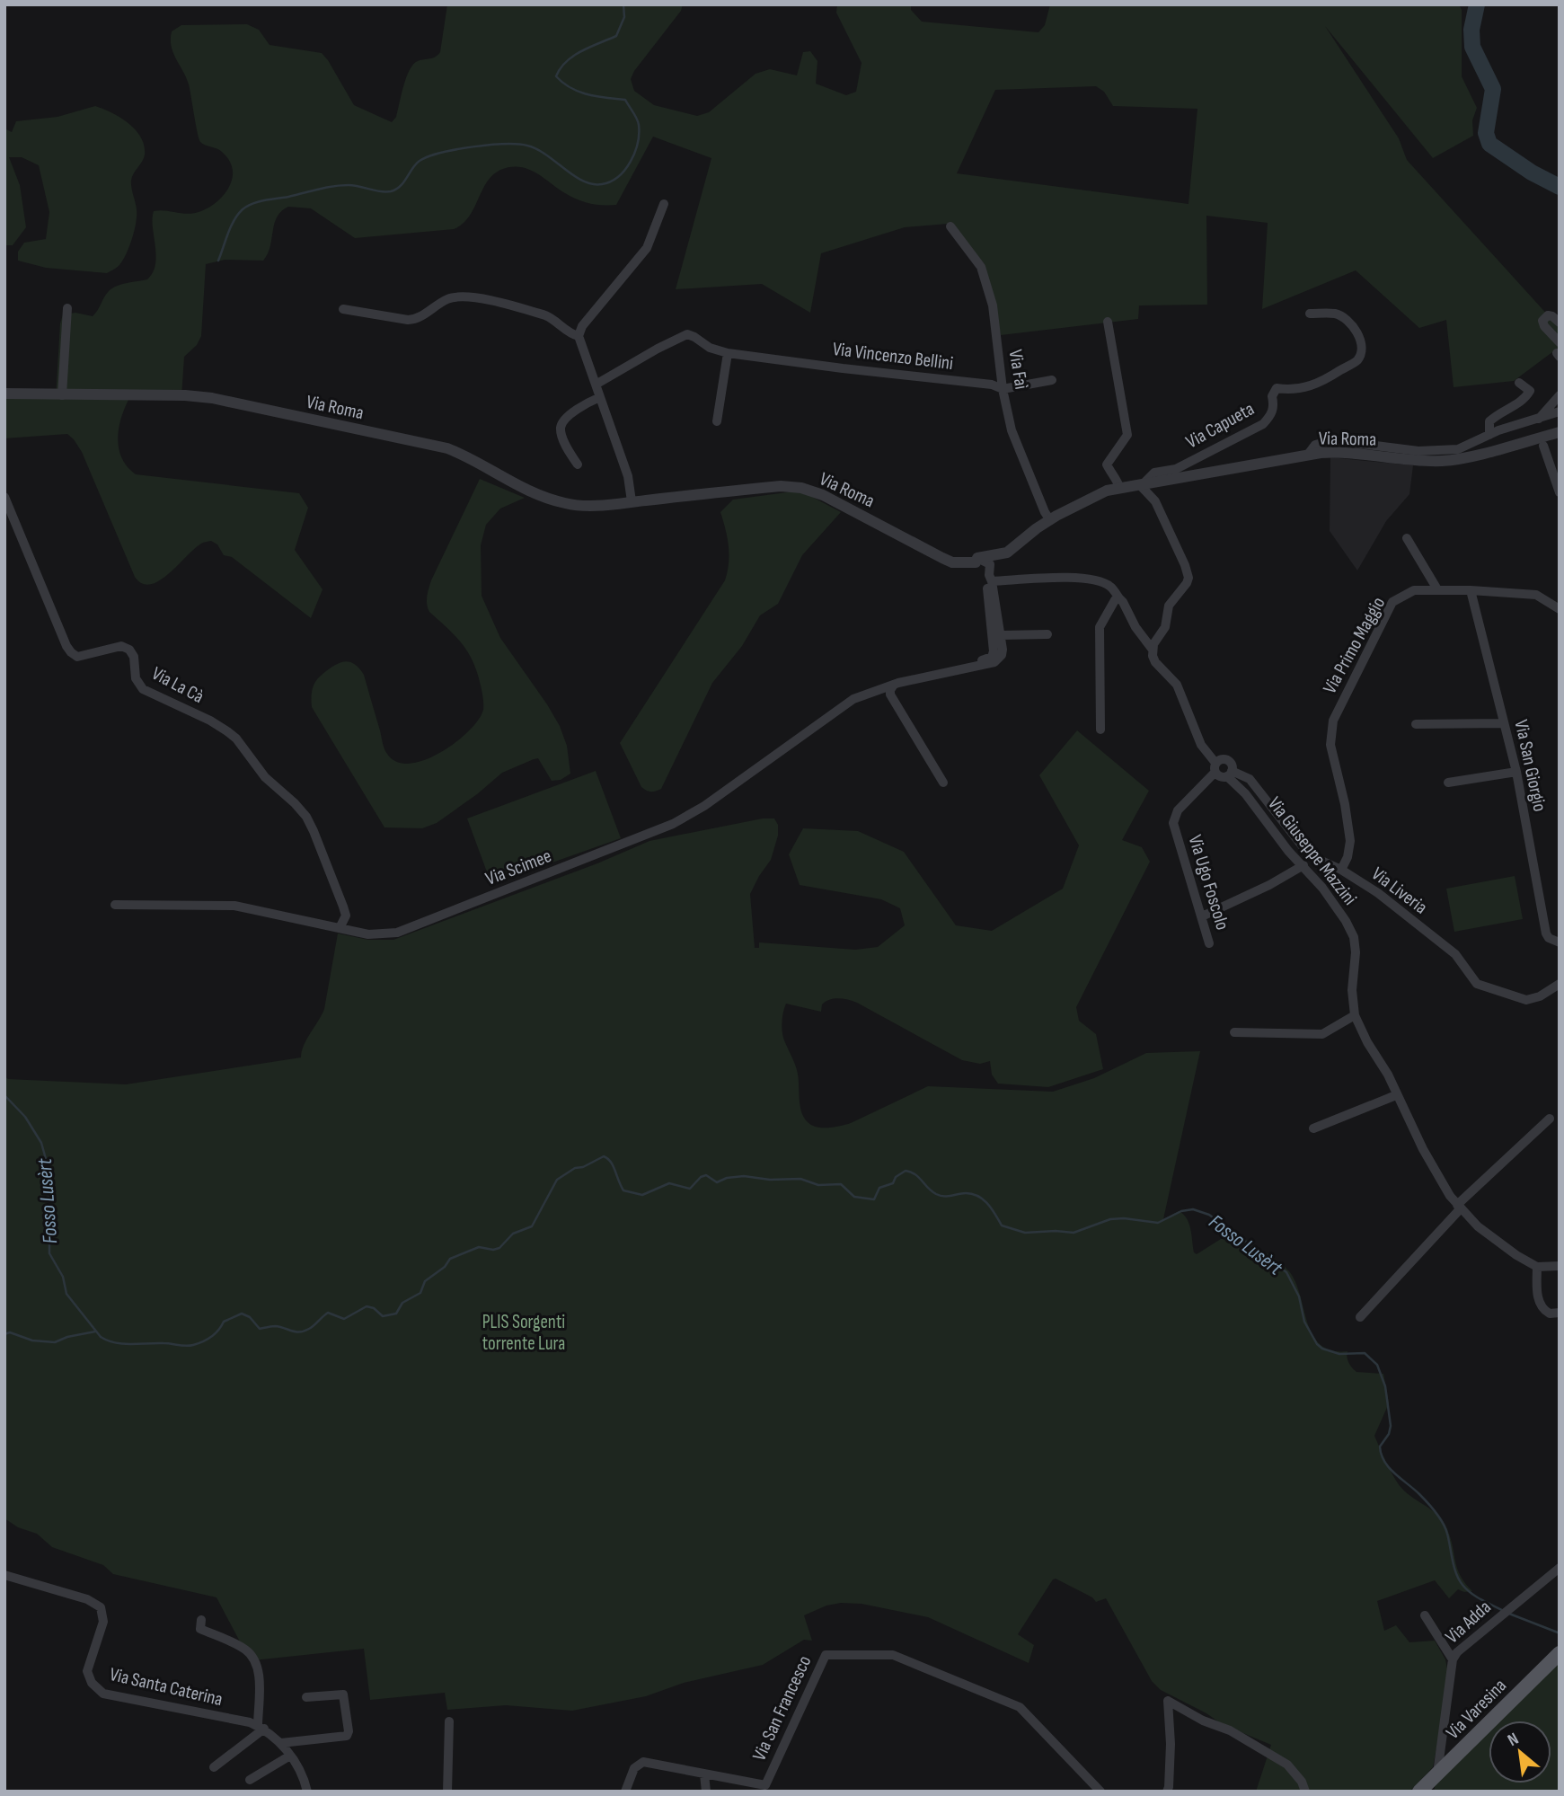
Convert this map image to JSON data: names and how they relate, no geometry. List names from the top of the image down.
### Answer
{
  "streets": {
    "main road": ["Via Varesina"],
    "street": [
      "Via Vincenzo Bellini",
      "Via Faì",
      "Via Roma",
      "Via Capueta",
      "Via Primo Maggio",
      "Via La Cà",
      "Via San Giorgio",
      "Via Giuseppe Mazzini",
      "Via Scimee",
      "Via Ugo Foscolo",
      "Via Liveria",
      "Via Adda",
      "Via Santa Caterina",
      "Via San Francesco"
    ]
  },
  "crossings": [
    ["Via Vincenzo Bellini", "Via Faì"],
    ["Via Faì", "Via Roma"],
    ["Via Roma", "Via Capueta"],
    ["Via Primo Maggio", "Via San Giorgio"],
    ["Via Primo Maggio", "Via Liveria"],
    ["Via La Cà", "Via Scimee"],
    ["Via Giuseppe Mazzini", "Via Ugo Foscolo"],
    ["Via Giuseppe Mazzini", "Via Liveria"],
    ["Via Ugo Foscolo", "Via Liveria"],
    ["Via Adda", "Via Varesina"]
  ],
  "water": ["Fosso Lusèrt"],
  "parks": ["PLIS Sorgenti torrente Lura"],
  "north": "top left"
}
